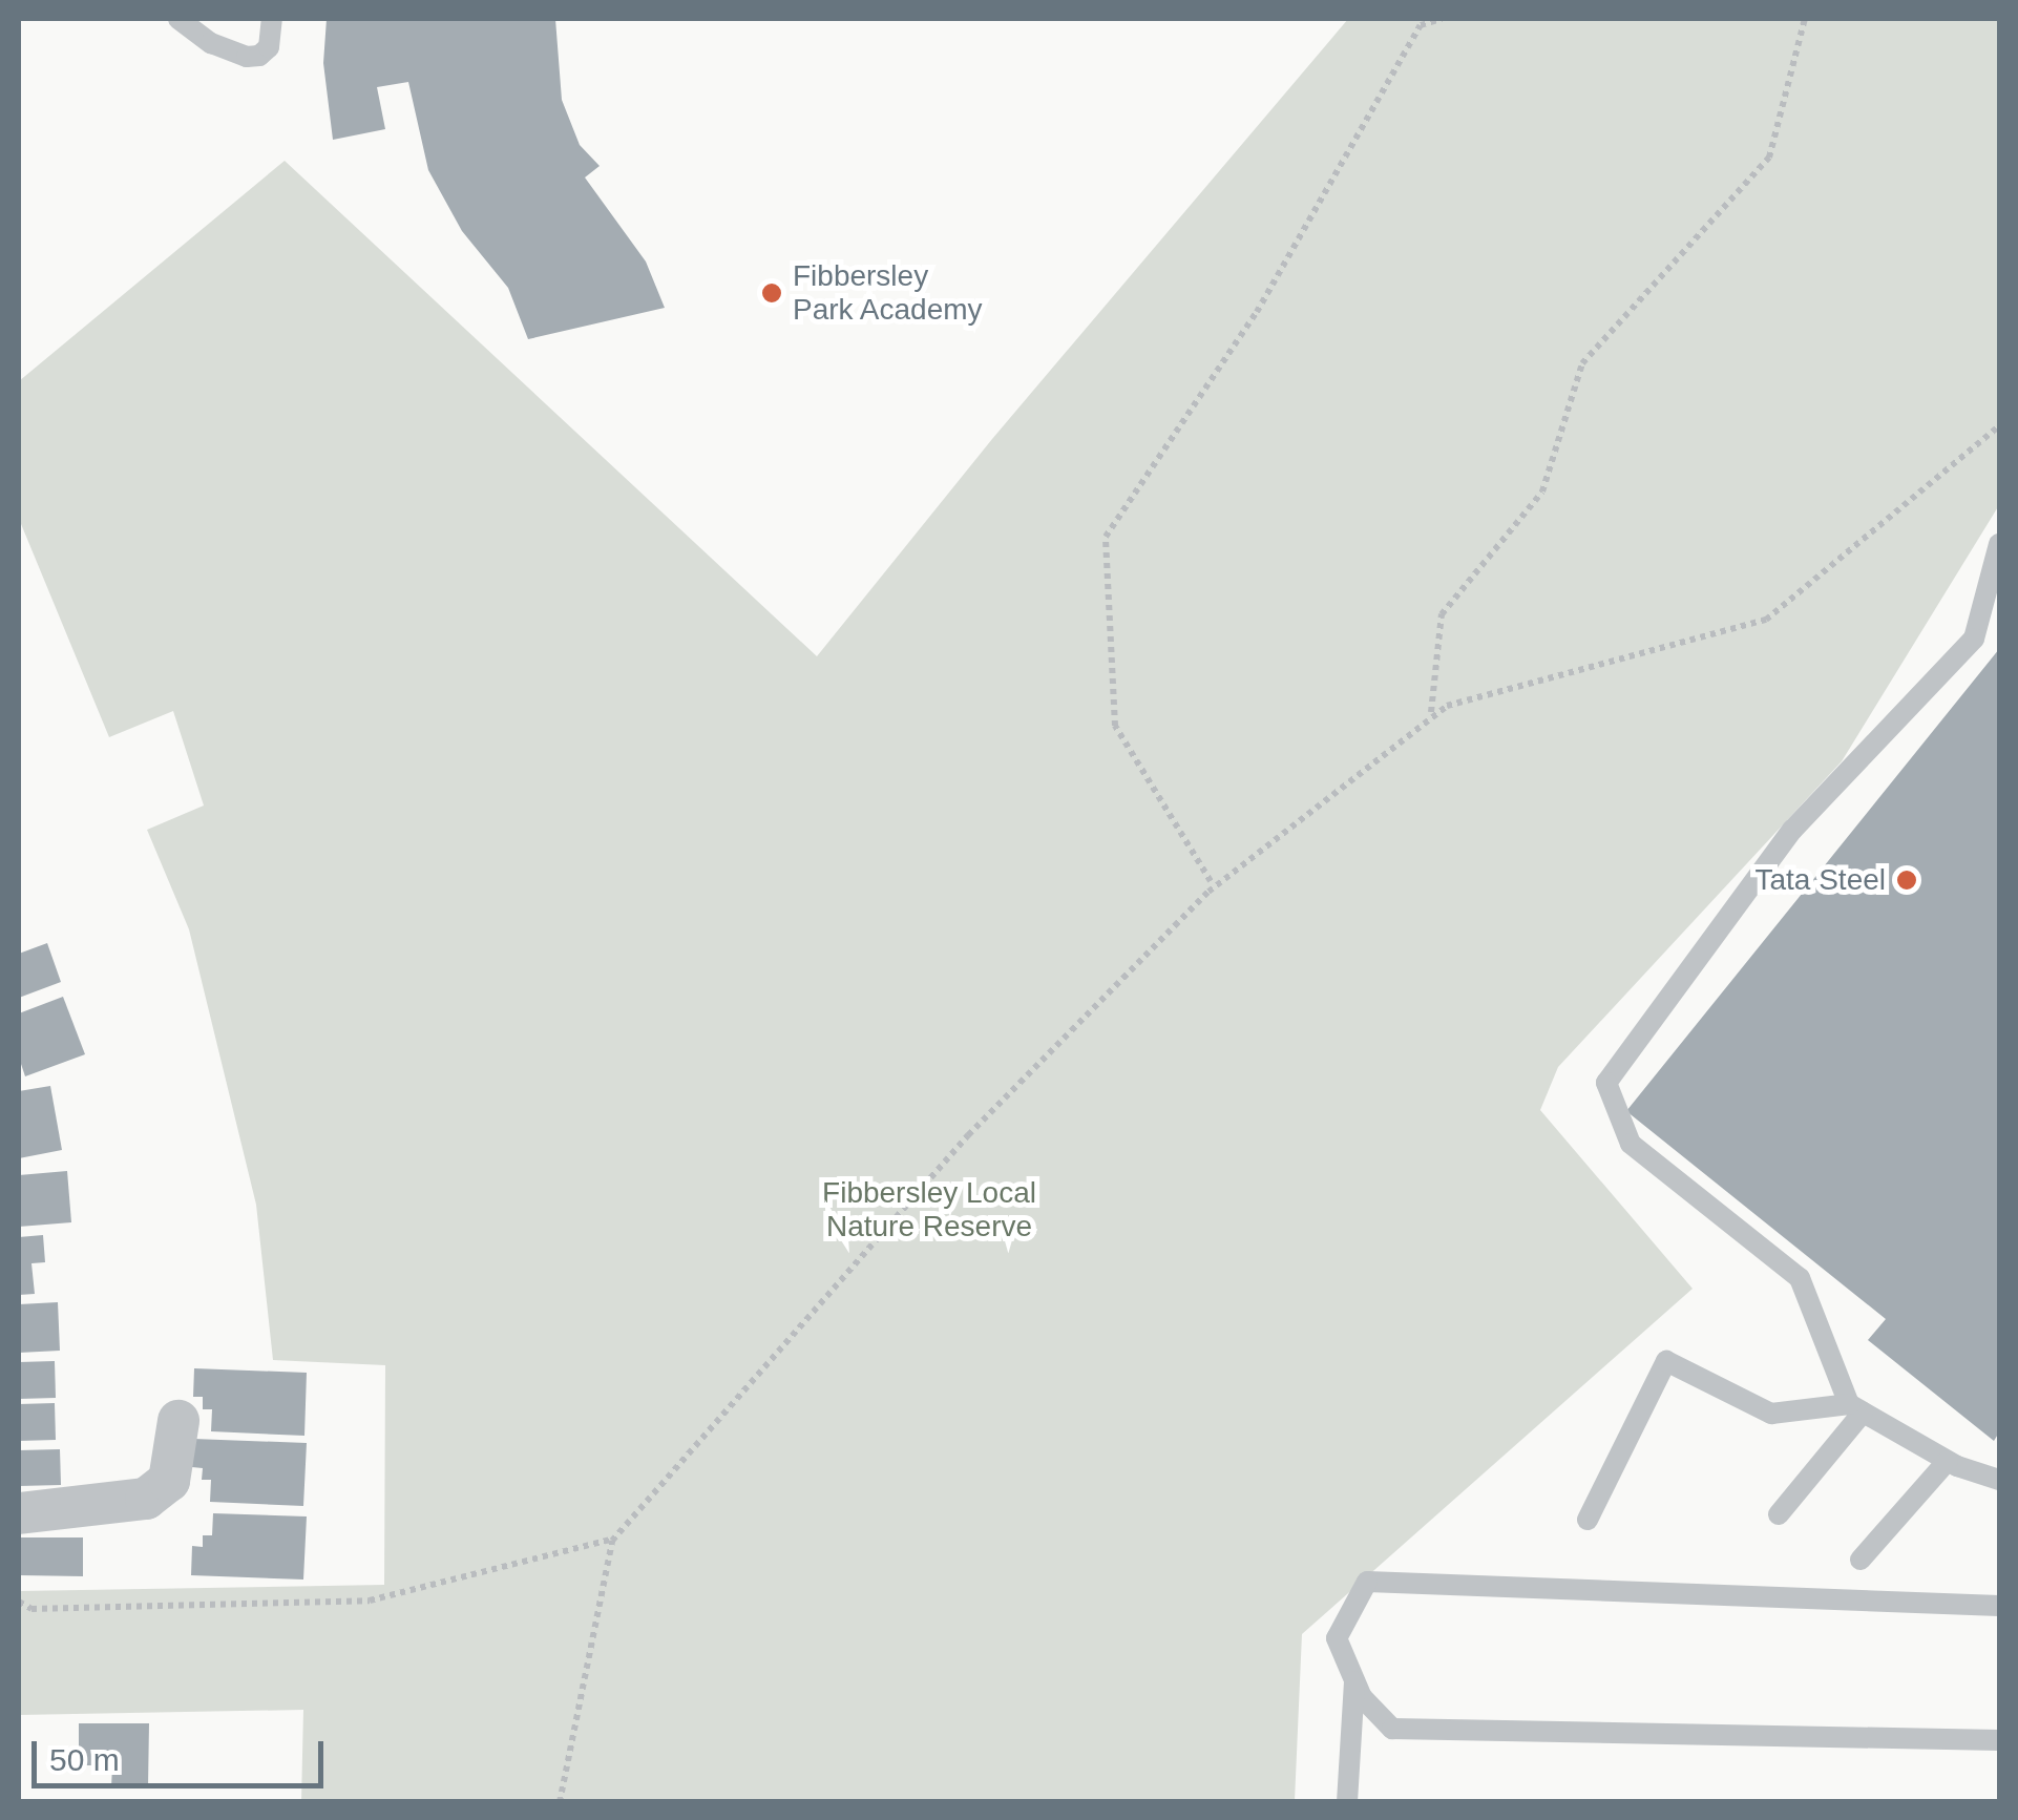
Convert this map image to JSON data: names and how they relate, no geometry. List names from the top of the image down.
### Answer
{
  "parks": ["Fibbersley Local Nature Reserve"],
  "places": ["Fibbersley Park Academy", "Tata Steel"],
  "scale_bar": "50 m"
}
